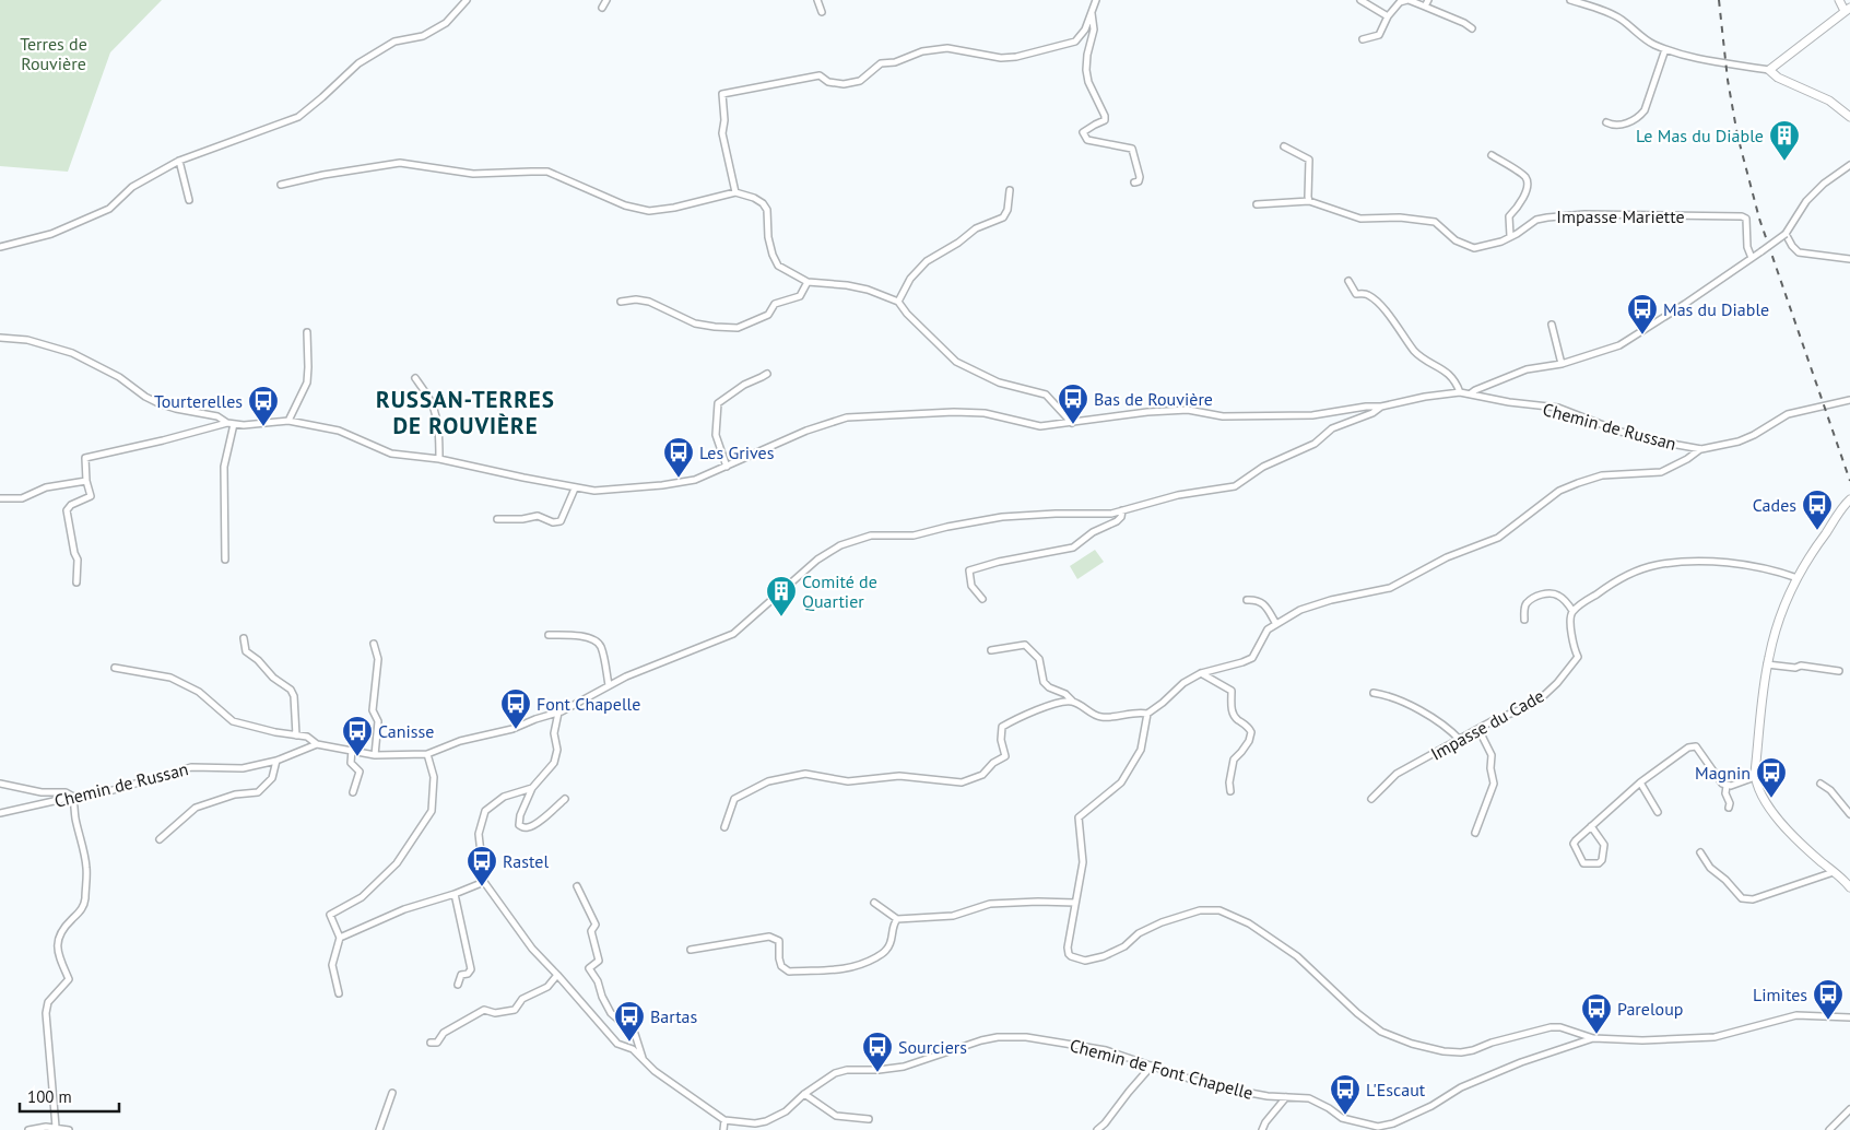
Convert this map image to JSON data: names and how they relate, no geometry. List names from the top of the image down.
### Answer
{
  "streets": {
    "street": [
      "Impasse Mariette",
      "Chemin de Russan",
      "Impasse du Cade",
      "Chemin de Font Chapelle"
    ]
  },
  "districts": ["RUSSAN-TERRES DE ROUVIÈRE"],
  "parks": ["Terres de Rouvière"],
  "places": {
    "building": ["Le Mas du Diable", "Comité de Quartier"],
    "bus stop": [
      "Mas du Diable",
      "Bas de Rouvière",
      "Tourterelles",
      "Les Grives",
      "Cades",
      "Font Chapelle",
      "Canisse",
      "Magnin",
      "Rastel",
      "Limites",
      "Pareloup",
      "Bartas",
      "Sourciers",
      "L'Escaut"
    ]
  },
  "scale_bar": "100 m"
}
